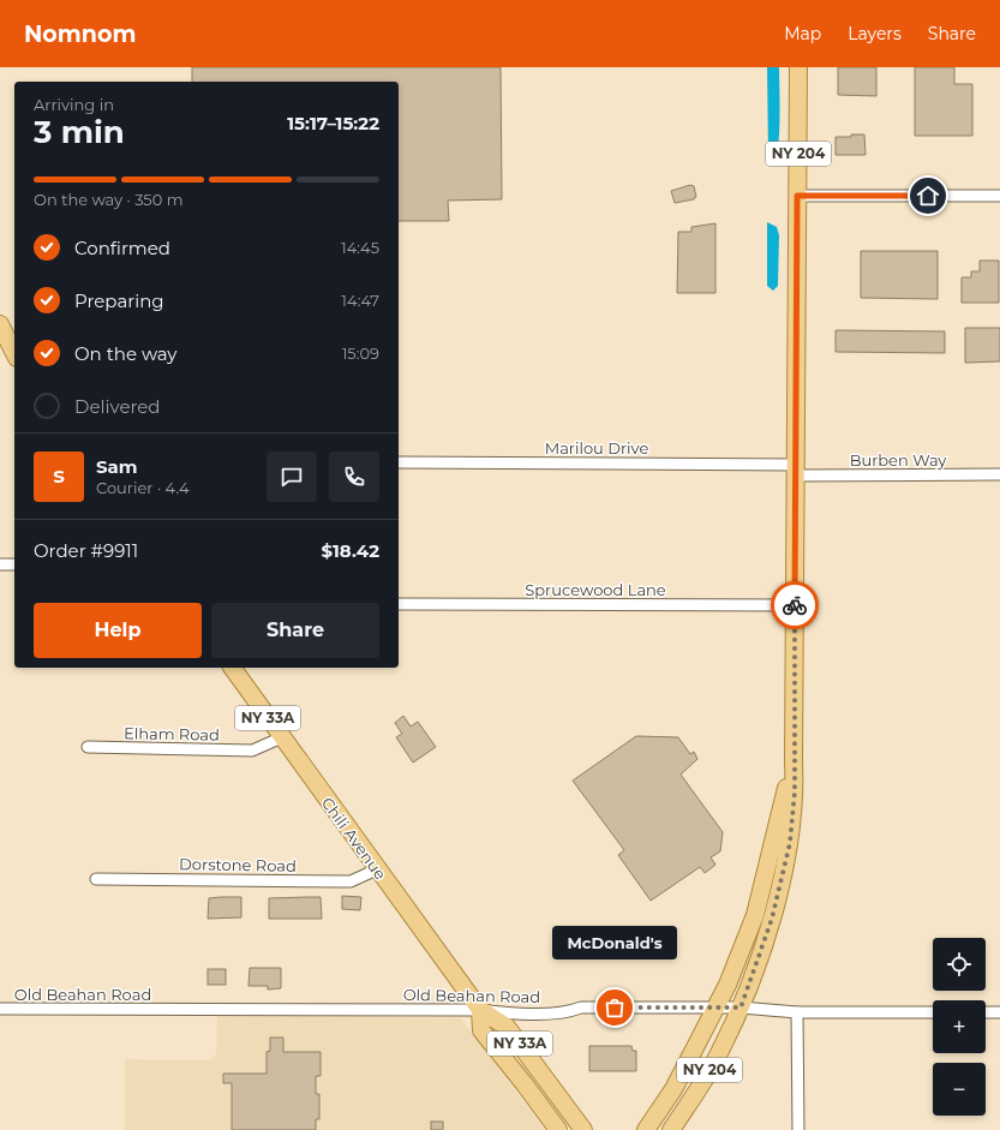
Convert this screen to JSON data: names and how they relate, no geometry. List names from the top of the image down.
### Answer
{
  "streets": {
    "main road": ["NY 204", "NY 33A", "Chili Avenue"],
    "street": [
      "Marilou Drive",
      "Burben Way",
      "Sprucewood Lane",
      "Elham Road",
      "Dorstone Road",
      "Old Beahan Road"
    ]
  },
  "crossings": [
    ["NY 204", "Marilou Drive"],
    ["NY 204", "Burben Way"],
    ["NY 204", "Sprucewood Lane"],
    ["NY 204", "Old Beahan Road"],
    ["Marilou Drive", "Burben Way"],
    ["Elham Road", "Chili Avenue"],
    ["Chili Avenue", "Dorstone Road"],
    ["Chili Avenue", "Old Beahan Road"]
  ],
  "places": ["McDonald's"],
  "page": {
    "header": "Nomnom",
    "nav": ["Map", "Layers", "Share"],
    "heading": ["3 min", "Arriving in", "15:17–15:22"],
    "panel": [
      "Sam",
      "Courier · 4.4",
      "Order #9911",
      "$18.42"
    ],
    "bar": "On the way · 350 m",
    "list": [
      ["Confirmed", "14:45"],
      ["Preparing", "14:47"],
      ["On the way", "15:09"],
      "Delivered"
    ],
    "round": "S",
    "buttons": ["Help", "Share"],
    "bubble": "McDonald's",
    "map_buttons": ["+", "−"]
  }
}
